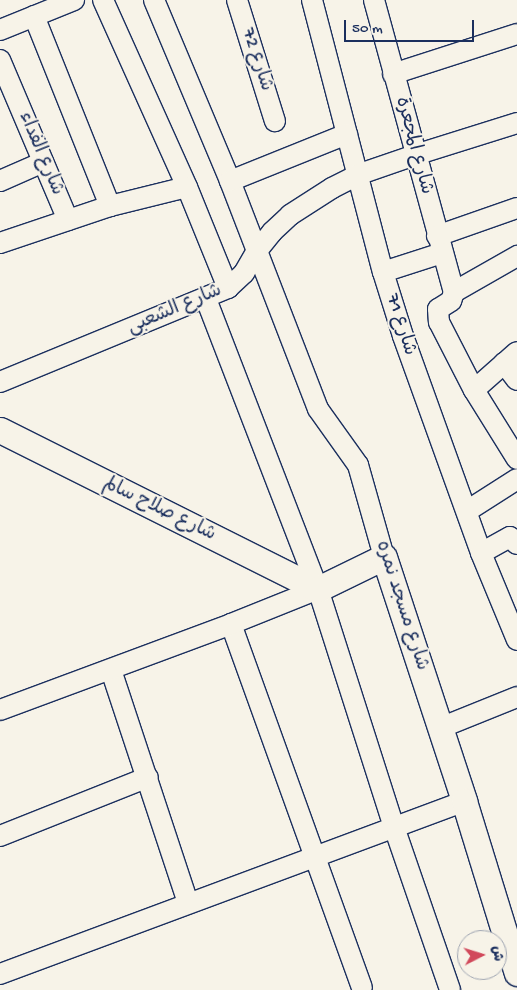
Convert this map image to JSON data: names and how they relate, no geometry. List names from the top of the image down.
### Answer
{
  "streets": {
    "street": [
      "شارع 72",
      "شارع المجعرة",
      "شارع الفداء",
      "شارع الشعبى",
      "شارع 71",
      "شارع صلاح سالم",
      "شارع مسجد نمره"
    ]
  },
  "crossings": [
    ["شارع المجعرة", "شارع الشعبى"],
    ["شارع الشعبى", "شارع 71"],
    ["شارع الشعبى", "شارع مسجد نمره"]
  ],
  "scale_bar": "50 m",
  "north": "right"
}
